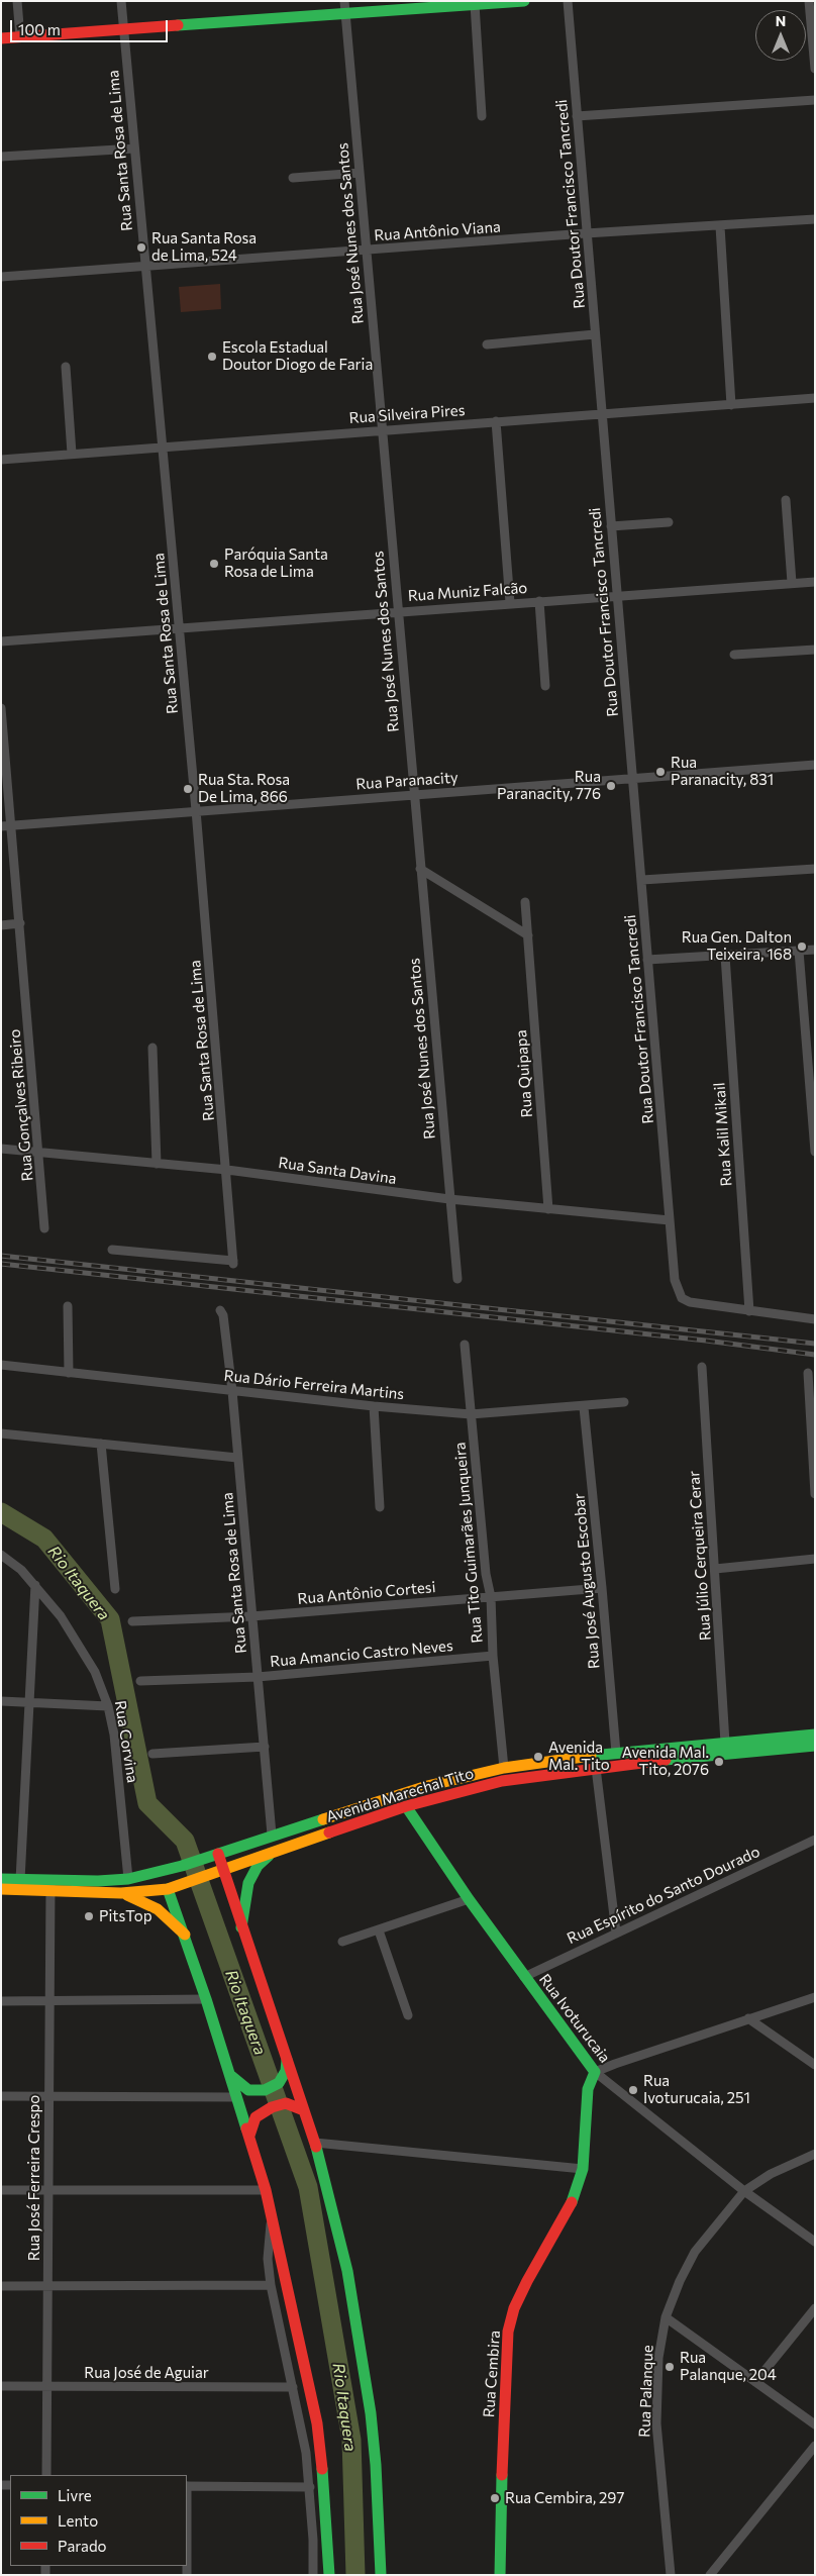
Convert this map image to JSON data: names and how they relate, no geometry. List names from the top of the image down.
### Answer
{
  "streets": {
    "street": [
      "Rua Santa Rosa de Lima",
      "Rua Doutor Francisco Tancredi",
      "Rua Antônio Viana",
      "Rua José Nunes dos Santos",
      "Rua Silveira Pires",
      "Rua Muniz Falcão",
      "Rua Paranacity",
      "Rua Quipapa",
      "Rua Gonçalves Ribeiro",
      "Rua Kalil Mikail",
      "Rua Santa Davina",
      "Rua Dário Ferreira Martins",
      "Rua Tito Guimarães Junqueira",
      "Rua Júlio Cerqueira Cerar",
      "Rua José Augusto Escobar",
      "Rua Antônio Cortesi",
      "Rua Amancio Castro Neves",
      "Rua Corvina",
      "Avenida Marechal Tito",
      "Rua Espírito do Santo Dourado",
      "Rua Ivoturucaia",
      "Rua José Ferreira Crespo",
      "Rua José de Aguiar",
      "Rua Cembira",
      "Rua Palanque"
    ]
  },
  "crossings": [
    ["Rua Santa Rosa de Lima", "Rua Antônio Viana"],
    ["Rua Santa Rosa de Lima", "Rua Silveira Pires"],
    ["Rua Santa Rosa de Lima", "Rua Muniz Falcão"],
    ["Rua Santa Rosa de Lima", "Rua Paranacity"],
    ["Rua Santa Rosa de Lima", "Rua Santa Davina"],
    ["Rua Santa Rosa de Lima", "Rua Dário Ferreira Martins"],
    ["Rua Santa Rosa de Lima", "Rua Antônio Cortesi"],
    ["Rua Santa Rosa de Lima", "Rua Amancio Castro Neves"],
    ["Rua Santa Rosa de Lima", "Avenida Marechal Tito"],
    ["Rua Doutor Francisco Tancredi", "Rua Antônio Viana"],
    ["Rua Doutor Francisco Tancredi", "Rua Silveira Pires"],
    ["Rua Doutor Francisco Tancredi", "Rua Muniz Falcão"],
    ["Rua Doutor Francisco Tancredi", "Rua Paranacity"],
    ["Rua Doutor Francisco Tancredi", "Rua Kalil Mikail"],
    ["Rua Doutor Francisco Tancredi", "Rua Santa Davina"],
    ["Rua Antônio Viana", "Rua José Nunes dos Santos"],
    ["Rua José Nunes dos Santos", "Rua Silveira Pires"],
    ["Rua José Nunes dos Santos", "Rua Muniz Falcão"],
    ["Rua José Nunes dos Santos", "Rua Paranacity"],
    ["Rua José Nunes dos Santos", "Rua Santa Davina"],
    ["Rua Paranacity", "Rua Gonçalves Ribeiro"],
    ["Rua Quipapa", "Rua Santa Davina"],
    ["Rua Gonçalves Ribeiro", "Rua Santa Davina"],
    ["Rua Dário Ferreira Martins", "Rua Tito Guimarães Junqueira"],
    ["Rua Dário Ferreira Martins", "Rua José Augusto Escobar"],
    ["Rua Tito Guimarães Junqueira", "Rua Antônio Cortesi"],
    ["Rua Tito Guimarães Junqueira", "Rua Amancio Castro Neves"],
    ["Rua Tito Guimarães Junqueira", "Avenida Marechal Tito"],
    ["Rua Júlio Cerqueira Cerar", "Avenida Marechal Tito"],
    ["Rua José Augusto Escobar", "Rua Antônio Cortesi"],
    ["Rua José Augusto Escobar", "Avenida Marechal Tito"],
    ["Rua Corvina", "Avenida Marechal Tito"],
    ["Avenida Marechal Tito", "Rua Ivoturucaia"],
    ["Avenida Marechal Tito", "Rua José Ferreira Crespo"],
    ["Rua Espírito do Santo Dourado", "Rua Ivoturucaia"],
    ["Rua Ivoturucaia", "Rua Cembira"],
    ["Rua Ivoturucaia", "Rua Palanque"],
    ["Rua José Ferreira Crespo", "Rua José de Aguiar"]
  ],
  "water": ["Rio Itaquera"],
  "places": [
    "Rua Santa Rosa de Lima, 524",
    "Escola Estadual Doutor Diogo de Faria",
    "Paróquia Santa Rosa de Lima",
    "Rua Paranacity, 831",
    "Rua Paranacity, 776",
    "Rua Sta. Rosa De Lima, 866",
    "Rua Gen. Dalton Teixeira, 168",
    "Avenida Mal. Tito",
    "Avenida Mal. Tito, 2076",
    "PitsTop",
    "Rua Ivoturucaia, 251",
    "Rua Palanque, 204",
    "Rua Cembira, 297"
  ],
  "legend": ["Livre", "Lento", "Parado"],
  "scale_bar": "100 m",
  "north": "top"
}
